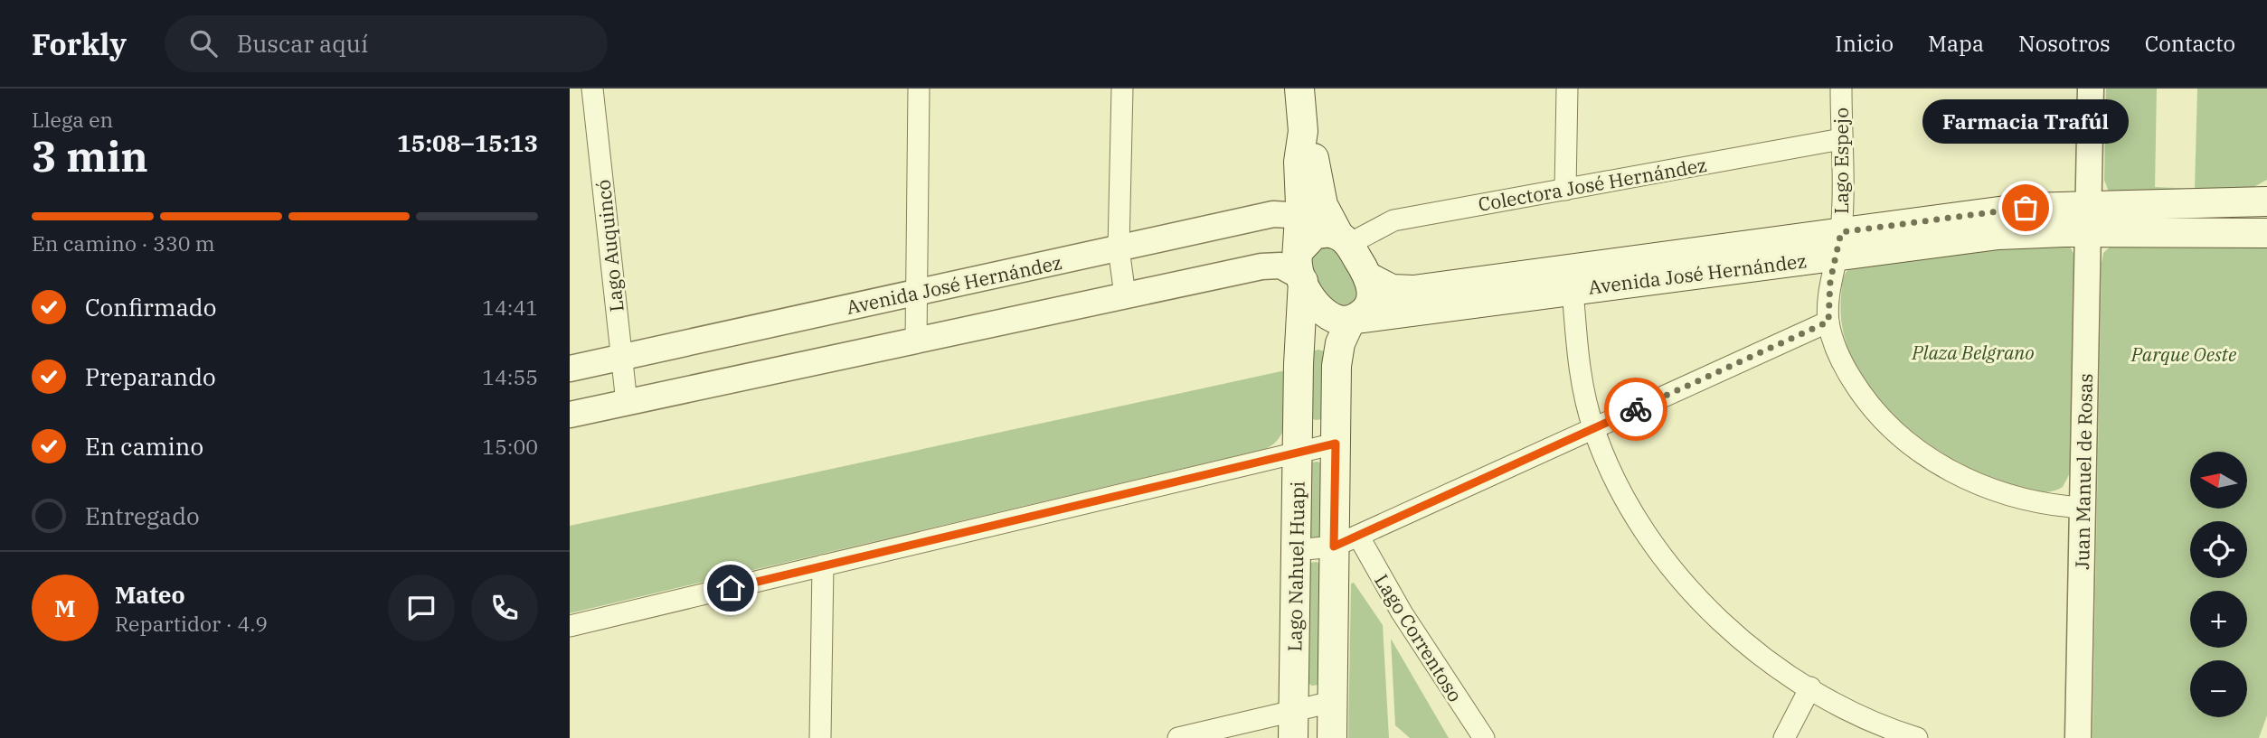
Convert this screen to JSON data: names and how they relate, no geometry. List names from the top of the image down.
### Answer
{
  "streets": {
    "main road": ["Avenida José Hernández", "Lago Nahuel Huapi"],
    "street": [
      "Lago Espejo",
      "Colectora José Hernández",
      "Lago Auquincó",
      "Juan Manuel de Rosas",
      "Lago Correntoso"
    ]
  },
  "crossings": [
    ["Lago Espejo", "Colectora José Hernández"],
    ["Lago Espejo", "Avenida José Hernández"],
    ["Lago Espejo", "Juan Manuel de Rosas"],
    ["Colectora José Hernández", "Avenida José Hernández"],
    ["Colectora José Hernández", "Lago Nahuel Huapi"],
    ["Lago Auquincó", "Avenida José Hernández"],
    ["Avenida José Hernández", "Juan Manuel de Rosas"],
    ["Avenida José Hernández", "Lago Nahuel Huapi"],
    ["Lago Nahuel Huapi", "Lago Correntoso"]
  ],
  "parks": ["Plaza Belgrano", "Parque Oeste"],
  "places": ["Farmacia Trafúl"],
  "north": "left",
  "page": {
    "header": "Forkly",
    "search": "Buscar aquí",
    "nav": [
      "Inicio",
      "Mapa",
      "Nosotros",
      "Contacto"
    ],
    "heading": ["3 min", "Llega en", "15:08–15:13"],
    "panel": ["Mateo", "Repartidor · 4.9"],
    "bubble": "Farmacia Trafúl",
    "bar": "En camino · 330 m",
    "list": [
      ["Confirmado", "14:41"],
      ["Preparando", "14:55"],
      ["En camino", "15:00"],
      "Entregado"
    ],
    "map_buttons": ["+", "−"],
    "round": "M"
  }
}
